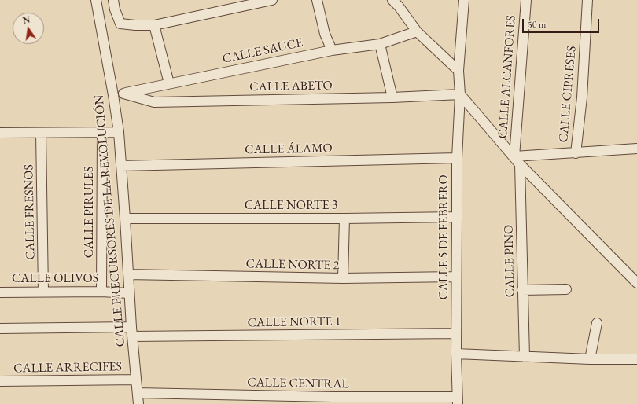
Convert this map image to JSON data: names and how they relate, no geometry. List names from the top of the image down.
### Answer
{
  "streets": {
    "street": [
      "CALLE SAUCE",
      "CALLE ALCANFORES",
      "CALLE ABETO",
      "CALLE CIPRESES",
      "CALLE ÁLAMO",
      "CALLE NORTE 3",
      "CALLE FRESNOS",
      "CALLE PIRULES",
      "CALLE PRECURSORES DE LA REVOLUCIÓN",
      "CALLE 5 DE FEBRERO",
      "CALLE PINO",
      "CALLE NORTE 2",
      "CALLE OLIVOS",
      "CALLE NORTE 1",
      "CALLE ARRECIFES",
      "CALLE CENTRAL"
    ]
  },
  "crossings": [
    ["CALLE SAUCE", "CALLE ABETO"],
    ["CALLE SAUCE", "CALLE PRECURSORES DE LA REVOLUCIÓN"],
    ["CALLE ABETO", "CALLE 5 DE FEBRERO"],
    ["CALLE ÁLAMO", "CALLE PRECURSORES DE LA REVOLUCIÓN"],
    ["CALLE ÁLAMO", "CALLE 5 DE FEBRERO"],
    ["CALLE NORTE 3", "CALLE PRECURSORES DE LA REVOLUCIÓN"],
    ["CALLE NORTE 3", "CALLE 5 DE FEBRERO"],
    ["CALLE FRESNOS", "CALLE OLIVOS"],
    ["CALLE PIRULES", "CALLE OLIVOS"],
    ["CALLE PRECURSORES DE LA REVOLUCIÓN", "CALLE NORTE 2"],
    ["CALLE PRECURSORES DE LA REVOLUCIÓN", "CALLE OLIVOS"],
    ["CALLE PRECURSORES DE LA REVOLUCIÓN", "CALLE NORTE 1"],
    ["CALLE PRECURSORES DE LA REVOLUCIÓN", "CALLE ARRECIFES"],
    ["CALLE PRECURSORES DE LA REVOLUCIÓN", "CALLE CENTRAL"],
    ["CALLE 5 DE FEBRERO", "CALLE NORTE 2"],
    ["CALLE 5 DE FEBRERO", "CALLE NORTE 1"],
    ["CALLE 5 DE FEBRERO", "CALLE CENTRAL"]
  ],
  "scale_bar": "50 m",
  "north": "top"
}
